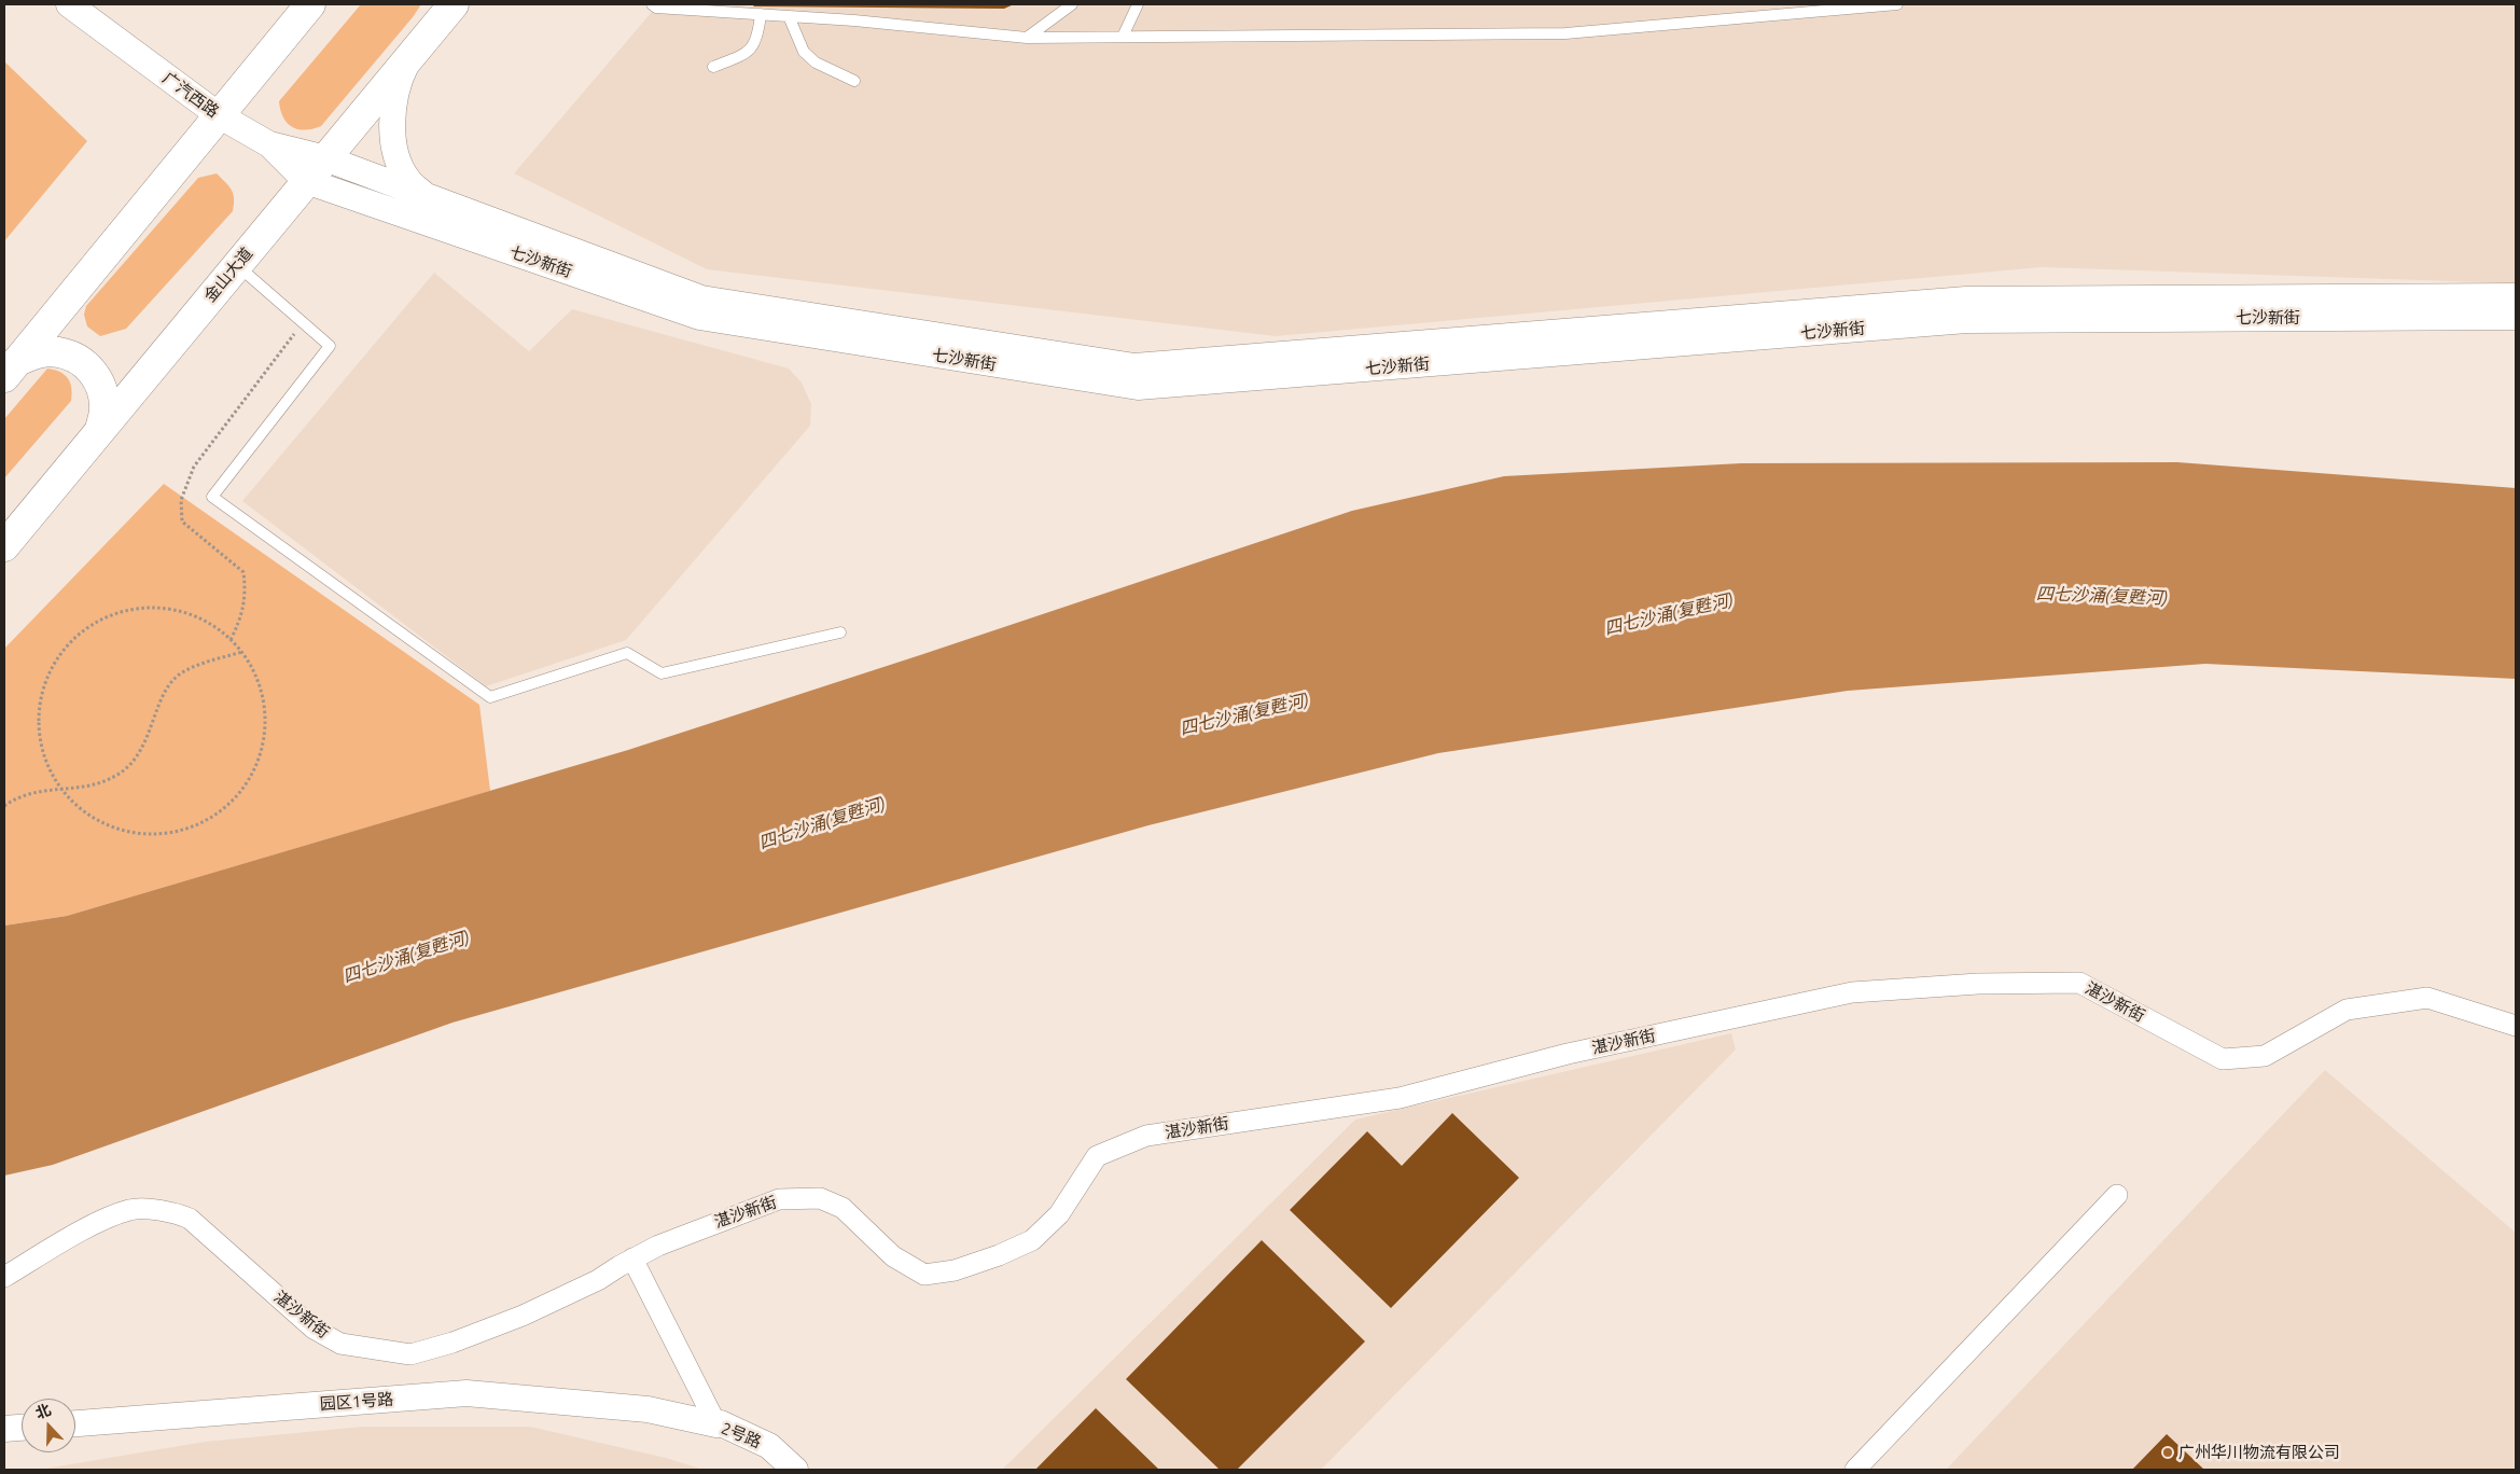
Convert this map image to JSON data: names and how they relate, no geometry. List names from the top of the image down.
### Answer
{
  "streets": {
    "main road": ["金山大道"],
    "street": [
      "广汽西路",
      "七沙新街",
      "湛沙新街",
      "园区1号路",
      "2号路"
    ]
  },
  "crossings": [
    ["广汽西路", "七沙新街"],
    ["广汽西路", "金山大道"],
    ["七沙新街", "金山大道"],
    ["园区1号路", "2号路"]
  ],
  "water": ["四七沙涌(复甦河)"],
  "places": ["广州华川物流有限公司"],
  "north": "top"
}
